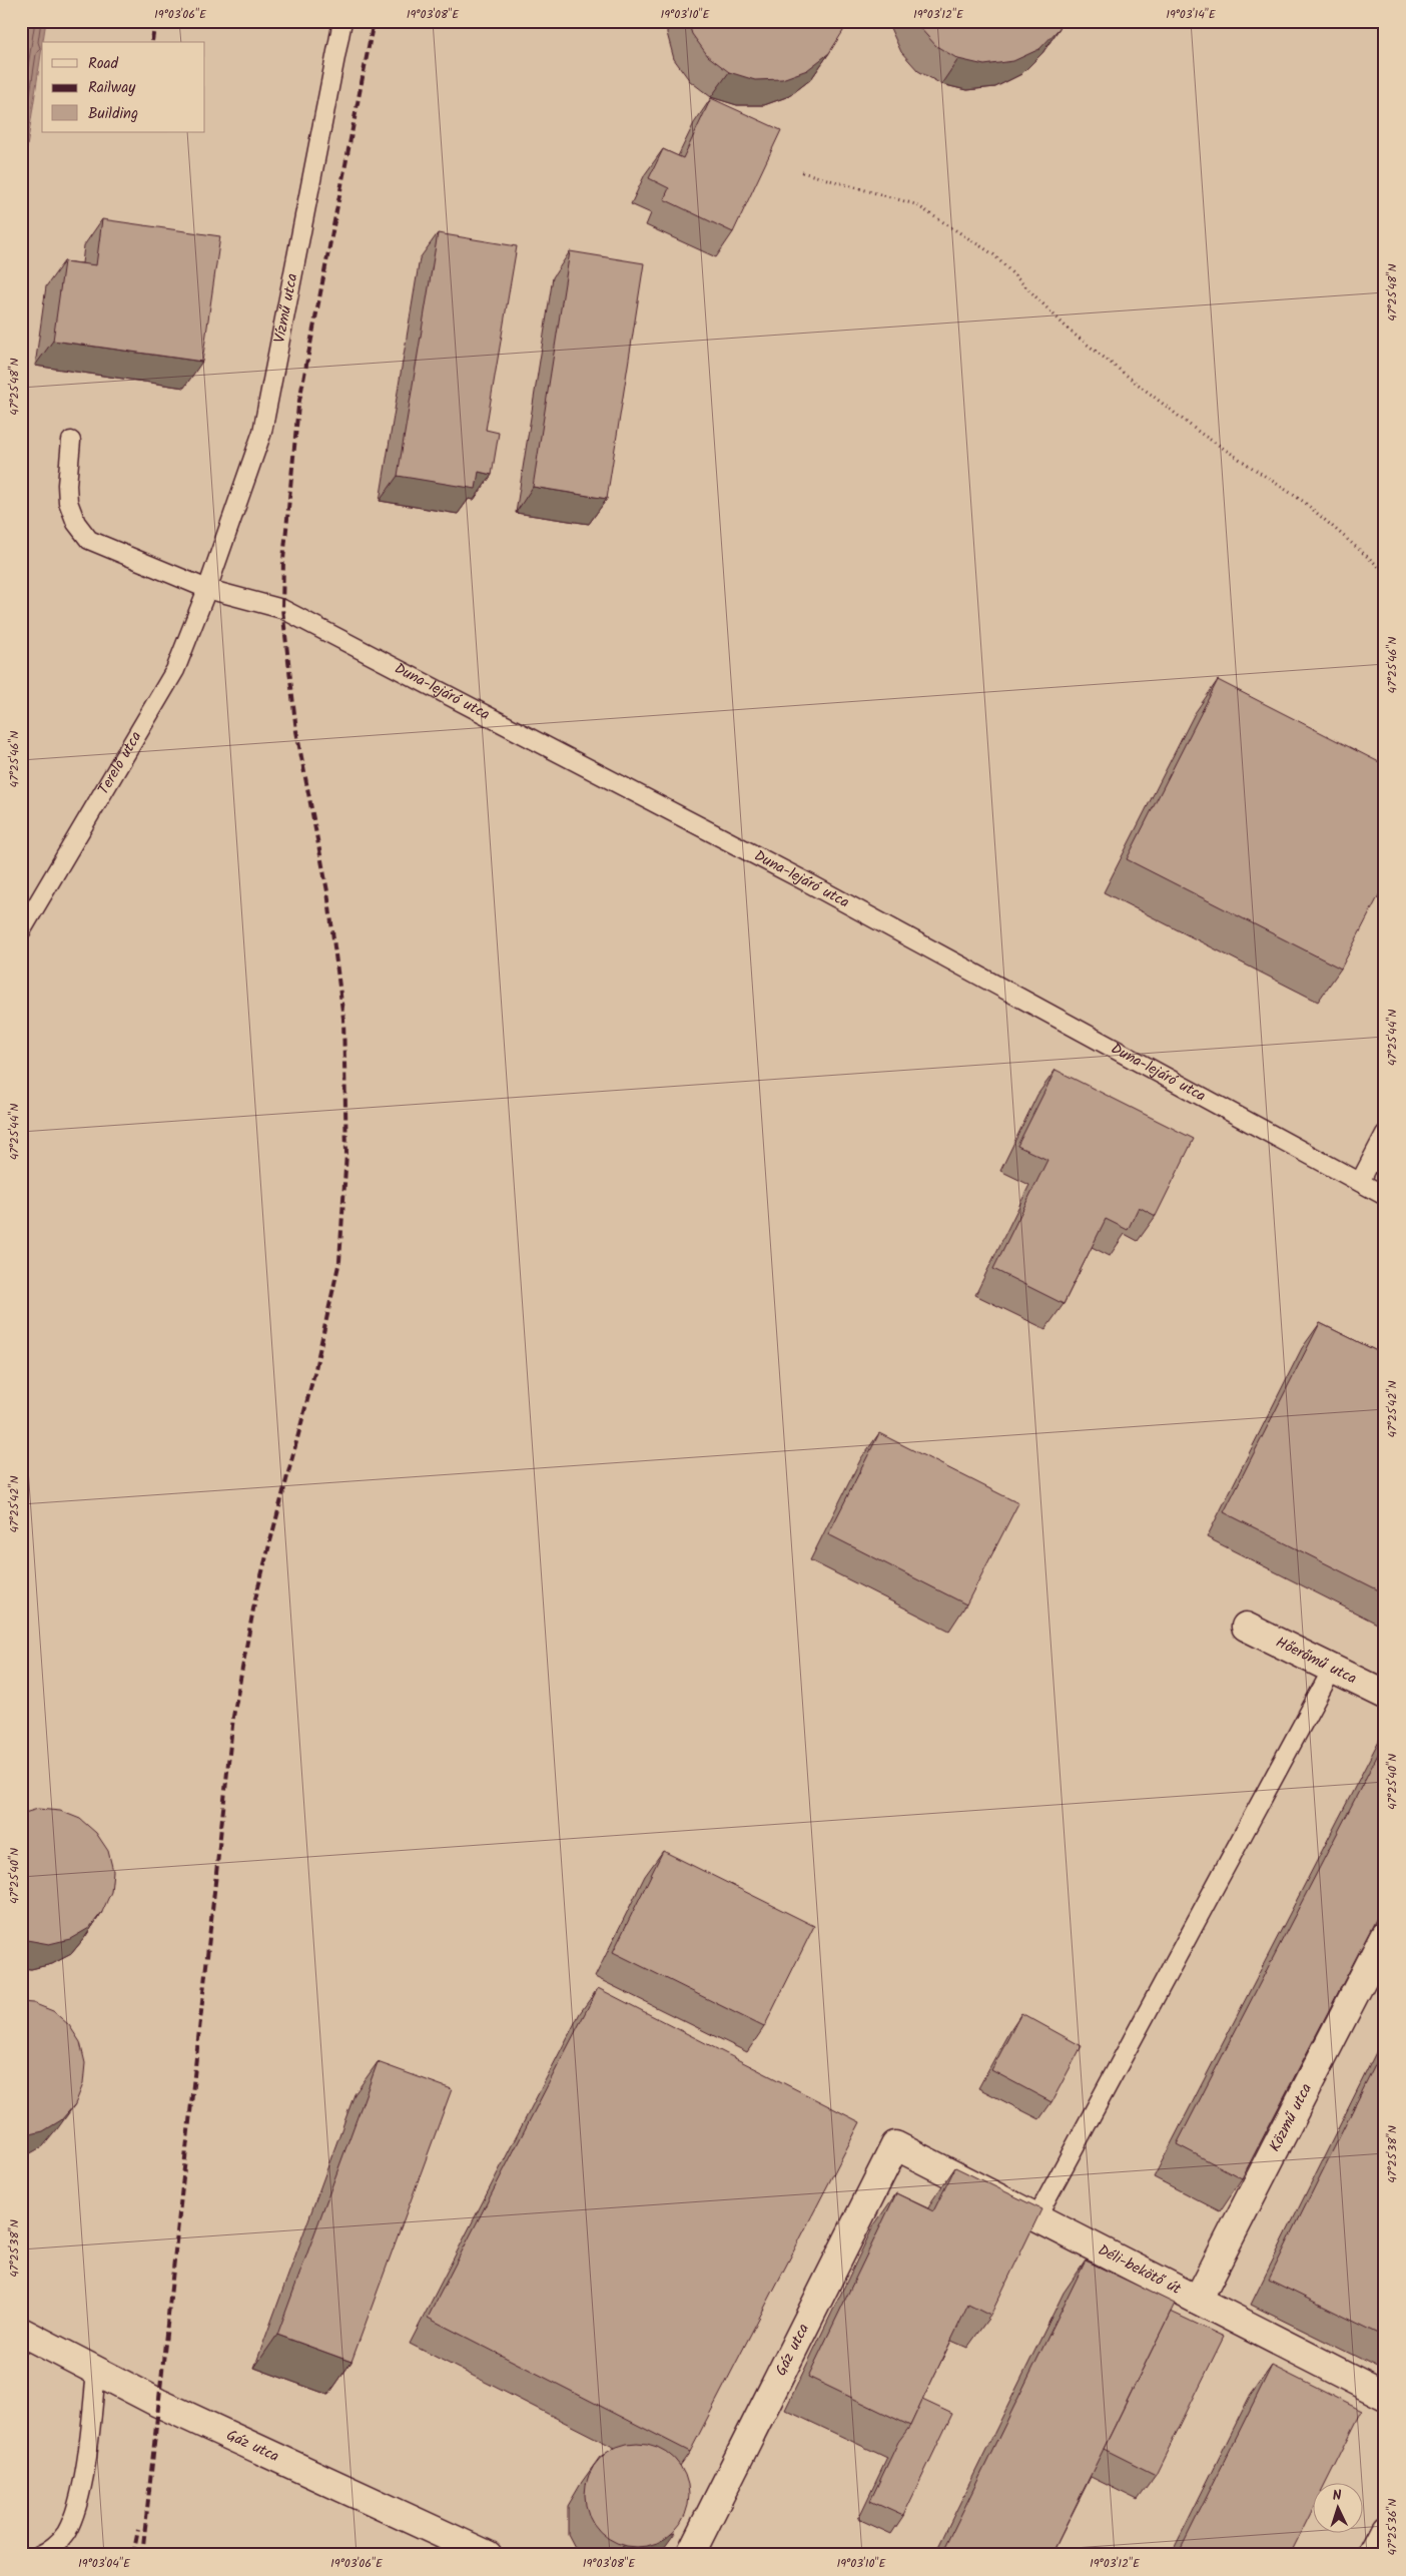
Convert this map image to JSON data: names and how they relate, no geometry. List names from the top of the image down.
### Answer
{
  "streets": {
    "street": [
      "Hőerőmű utca",
      "Közmű utca",
      "Déli-bekötő út",
      "Gáz utca"
    ],
    "lane": ["Vízmű utca", "Duna-lejáró utca", "Terelő utca"]
  },
  "crossings": [
    ["Vízmű utca", "Duna-lejáró utca"],
    ["Vízmű utca", "Terelő utca"],
    ["Duna-lejáró utca", "Terelő utca"],
    ["Közmű utca", "Déli-bekötő út"],
    ["Déli-bekötő út", "Gáz utca"]
  ],
  "legend": ["Road", "Railway", "Building"],
  "north": "top",
  "coordinates": [
    "19°03'06\"E",
    "19°03'08\"E",
    "19°03'10\"E",
    "19°03'12\"E",
    "19°03'14\"E",
    "47°25'48\"N",
    "47°25'46\"N",
    "47°25'44\"N",
    "47°25'42\"N",
    "47°25'40\"N",
    "47°25'38\"N",
    "47°25'36\"N",
    "19°03'04\"E"
  ]
}
